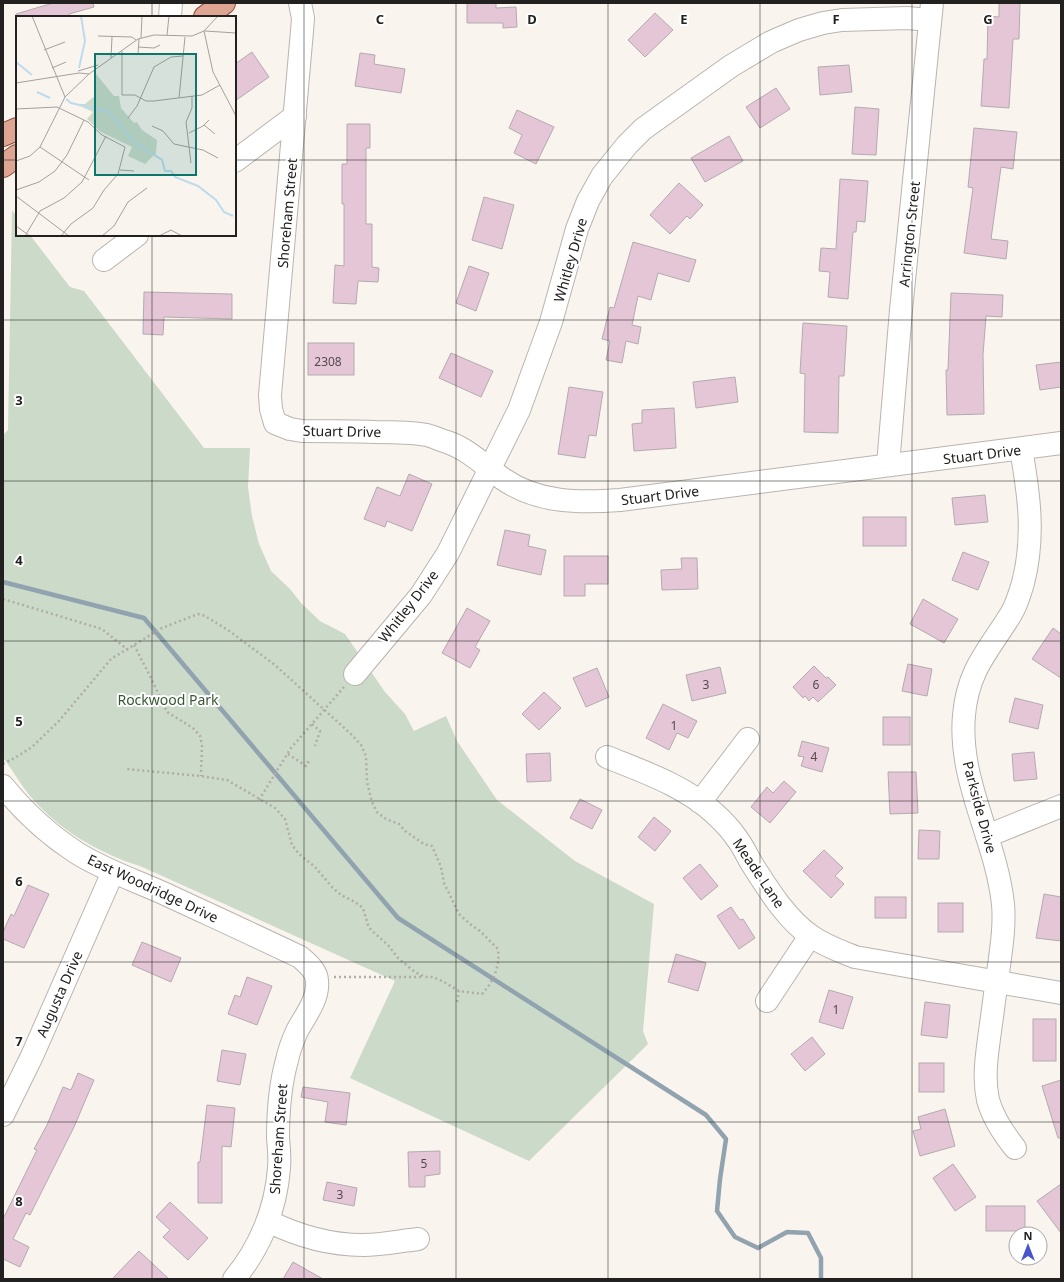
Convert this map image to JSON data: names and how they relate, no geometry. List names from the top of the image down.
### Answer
{
  "streets": {
    "street": [
      "Shoreham Street",
      "Arrington Street",
      "Whitley Drive",
      "Stuart Drive",
      "Parkside Drive",
      "Meade Lane",
      "East Woodridge Drive",
      "Augusta Drive"
    ]
  },
  "crossings": [
    ["Shoreham Street", "Stuart Drive"],
    ["Shoreham Street", "East Woodridge Drive"],
    ["Arrington Street", "Whitley Drive"],
    ["Arrington Street", "Stuart Drive"],
    ["Whitley Drive", "Stuart Drive"],
    ["Stuart Drive", "Parkside Drive"],
    ["Parkside Drive", "Meade Lane"],
    ["East Woodridge Drive", "Augusta Drive"]
  ],
  "parks": ["Rockwood Park"],
  "house_numbers": [
    "2308",
    "3",
    "6",
    "1",
    "4",
    "1",
    "5",
    "3"
  ],
  "north": "top",
  "grid": {
    "columns": [
      "C",
      "D",
      "E",
      "F",
      "G"
    ],
    "rows": [
      "3",
      "4",
      "5",
      "6",
      "7",
      "8"
    ]
  }
}
